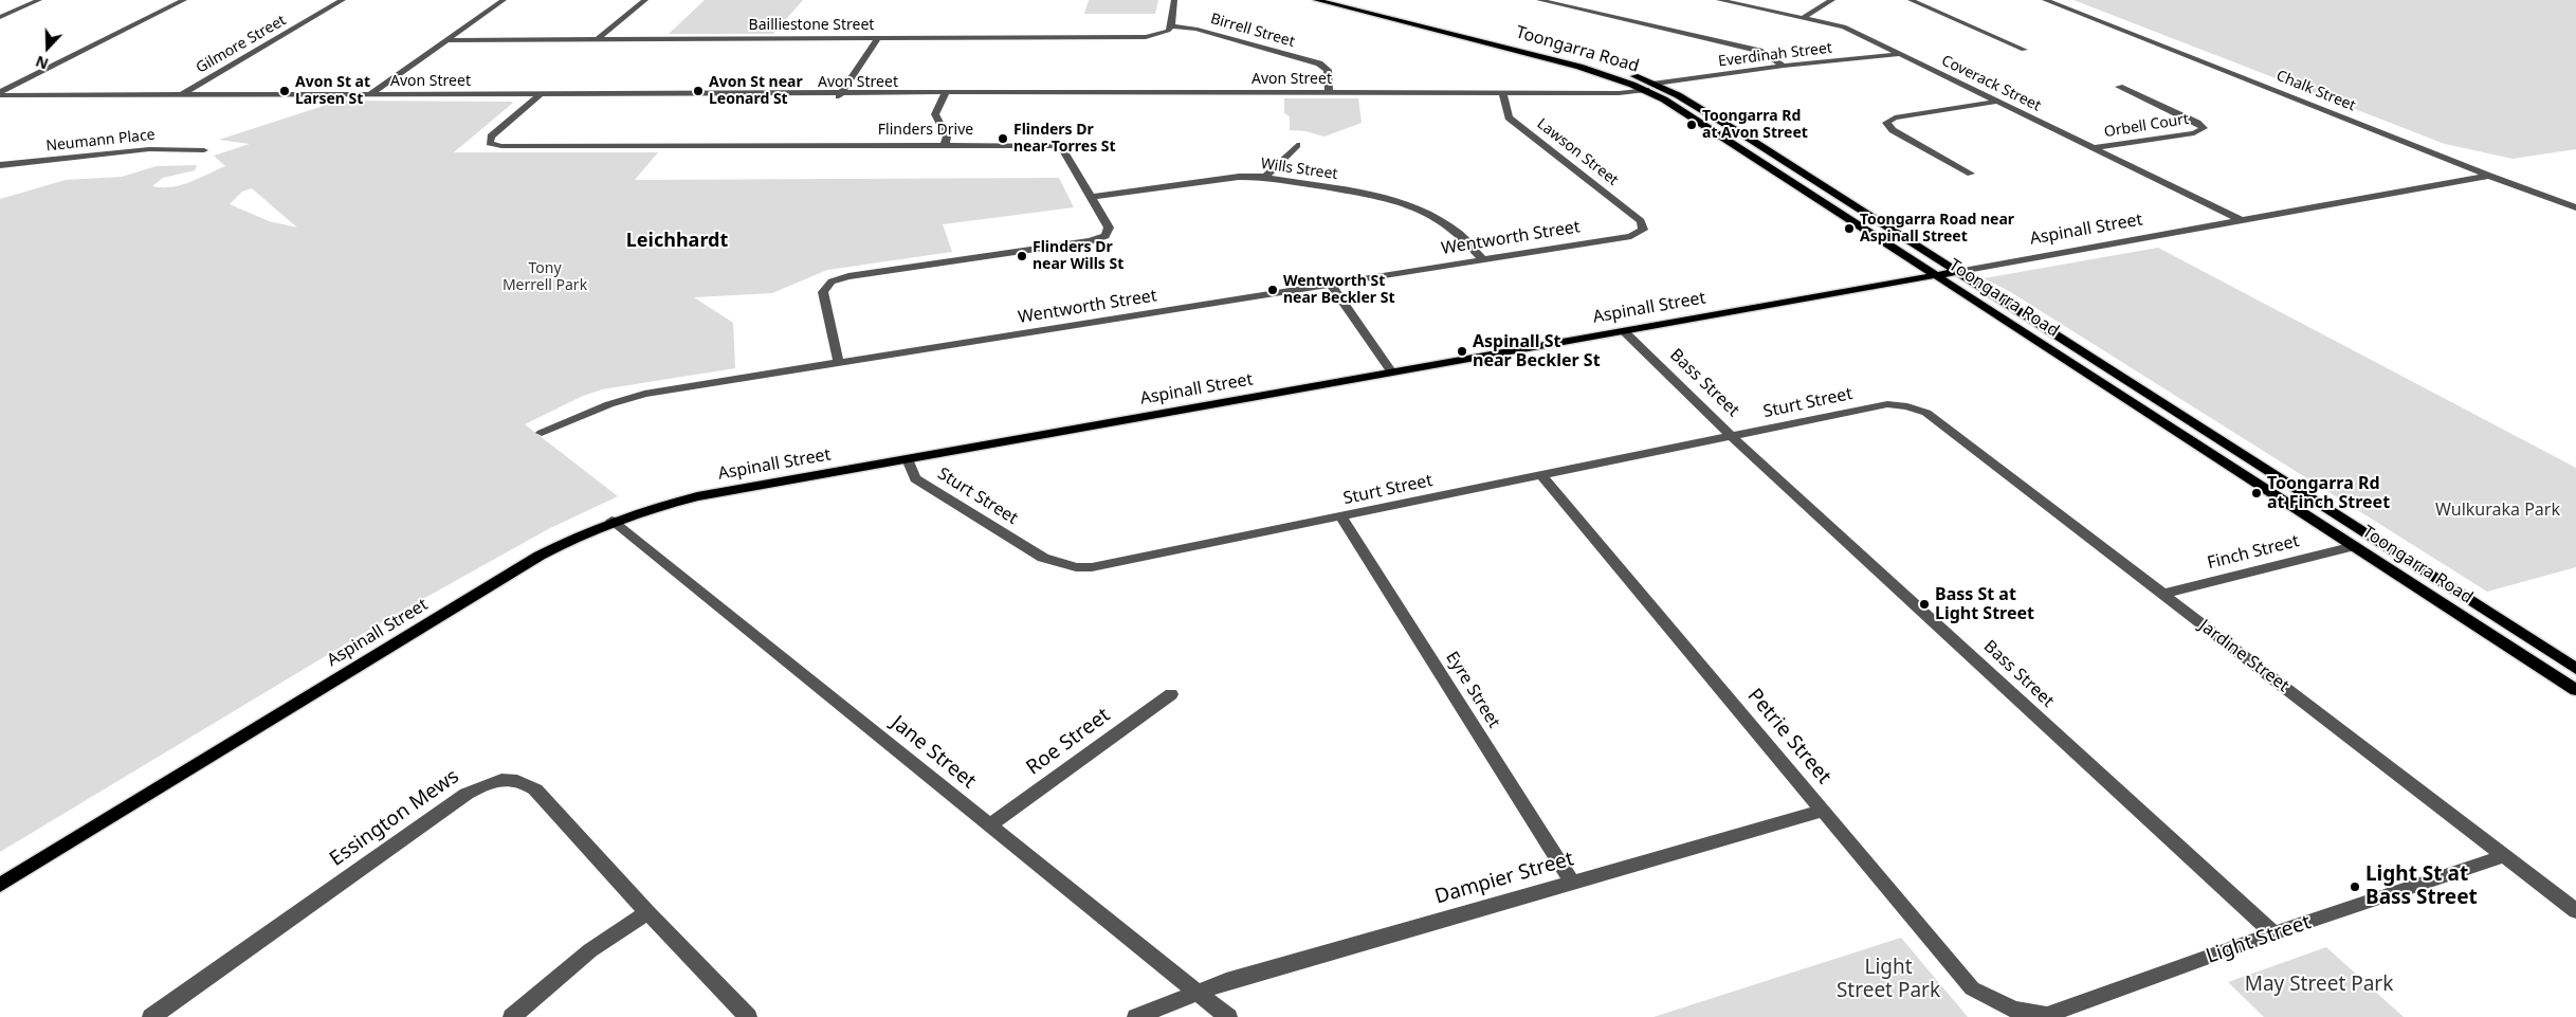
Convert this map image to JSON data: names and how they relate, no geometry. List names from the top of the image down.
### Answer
{
  "streets": {
    "main road": ["Toongarra Road", "Aspinall Street"],
    "street": [
      "Bailliestone Street",
      "Birrell Street",
      "Gilmore Street",
      "Everdinah Street",
      "Avon Street",
      "Coverack Street",
      "Chalk Street",
      "Orbell Court",
      "Flinders Drive",
      "Neumann Place",
      "Lawson Street",
      "Wills Street",
      "Wentworth Street",
      "Bass Street",
      "Sturt Street",
      "Finch Street",
      "Jardine Street",
      "Eyre Street",
      "Petrie Street",
      "Roe Street",
      "Jane Street",
      "Essington Mews",
      "Dampier Street",
      "Light Street"
    ]
  },
  "crossings": [
    ["Bailliestone Street", "Birrell Street"],
    ["Birrell Street", "Avon Street"],
    ["Gilmore Street", "Avon Street"],
    ["Toongarra Road", "Everdinah Street"],
    ["Toongarra Road", "Avon Street"],
    ["Toongarra Road", "Aspinall Street"],
    ["Toongarra Road", "Finch Street"],
    ["Everdinah Street", "Coverack Street"],
    ["Avon Street", "Flinders Drive"],
    ["Avon Street", "Lawson Street"],
    ["Coverack Street", "Orbell Court"],
    ["Coverack Street", "Aspinall Street"],
    ["Chalk Street", "Aspinall Street"],
    ["Flinders Drive", "Wills Street"],
    ["Flinders Drive", "Wentworth Street"],
    ["Lawson Street", "Wentworth Street"],
    ["Wills Street", "Wentworth Street"],
    ["Aspinall Street", "Bass Street"],
    ["Aspinall Street", "Sturt Street"],
    ["Aspinall Street", "Jane Street"],
    ["Bass Street", "Sturt Street"],
    ["Bass Street", "Light Street"],
    ["Sturt Street", "Jardine Street"],
    ["Sturt Street", "Eyre Street"],
    ["Sturt Street", "Petrie Street"],
    ["Finch Street", "Jardine Street"],
    ["Jardine Street", "Light Street"],
    ["Eyre Street", "Dampier Street"],
    ["Petrie Street", "Dampier Street"],
    ["Petrie Street", "Light Street"],
    ["Roe Street", "Jane Street"],
    ["Jane Street", "Dampier Street"]
  ],
  "districts": ["Leichhardt"],
  "parks": [
    "Tony Merrell Park",
    "Wulkuraka Park",
    "Light Street Park",
    "May Street Park"
  ],
  "places": [
    "Avon St at Larsen St",
    "Avon St near Leonard St",
    "Toongarra Rd at Avon Street",
    "Flinders Dr near Torres St",
    "Toongarra Road near Aspinall Street",
    "Flinders Dr near Wills St",
    "Wentworth St near Beckler St",
    "Aspinall St near Beckler St",
    "Toongarra Rd at Finch Street",
    "Bass St at Light Street",
    "Light St at Bass Street"
  ],
  "north": "bottom"
}
